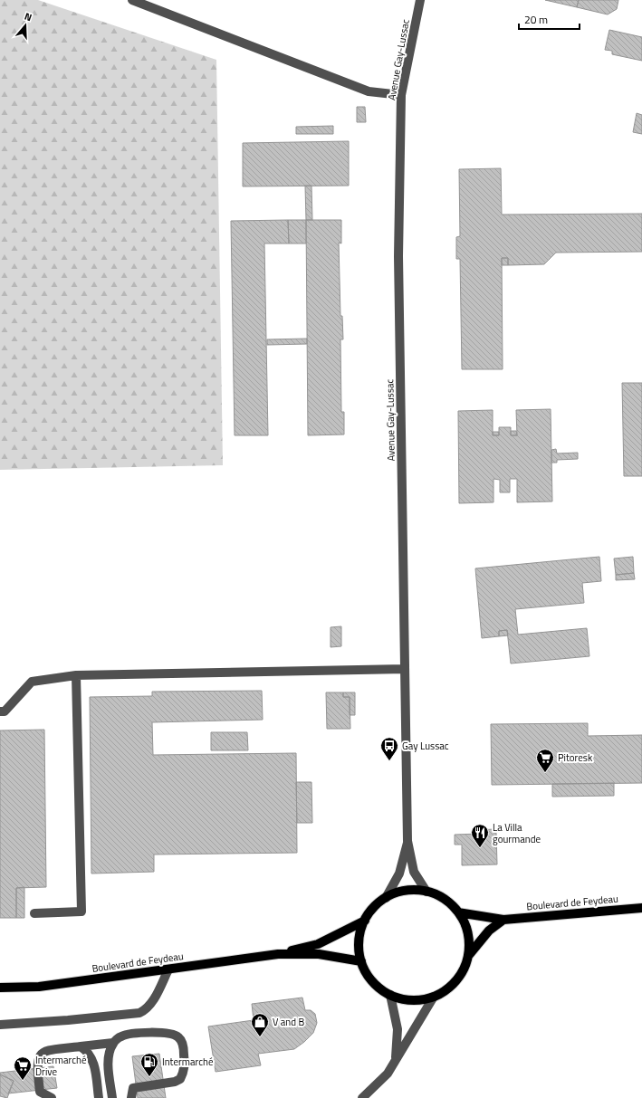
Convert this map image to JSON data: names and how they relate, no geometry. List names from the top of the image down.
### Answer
{
  "streets": {
    "main road": ["Boulevard de Feydeau"],
    "street": ["Avenue Gay-Lussac"]
  },
  "crossings": [
    ["Avenue Gay-Lussac", "Boulevard de Feydeau"]
  ],
  "places": {
    "bus stop": ["Gay Lussac"],
    "supermarket": ["Pitoresk", "Intermarché Drive"],
    "restaurant": ["La Villa gourmande"],
    "shop": ["V and B"],
    "fuel station": ["Intermarché"]
  },
  "scale_bar": "20 m",
  "north": "top"
}
